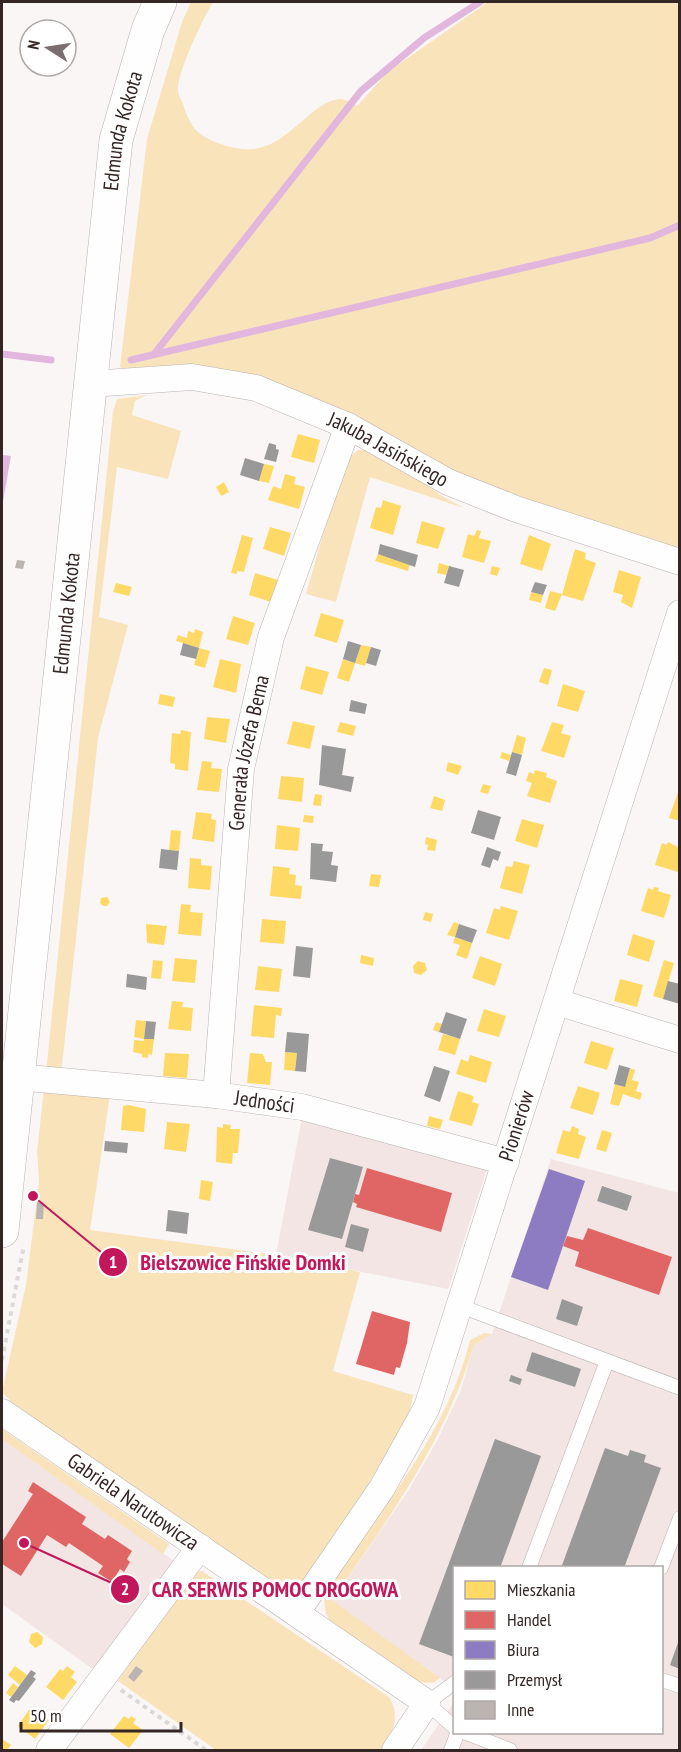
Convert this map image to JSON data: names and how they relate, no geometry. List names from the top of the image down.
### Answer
{
  "streets": {
    "street": [
      "Edmunda Kokota",
      "Jakuba Jasińskiego",
      "Generała Józefa Bema",
      "Jedności",
      "Pionierów",
      "Gabriela Narutowicza"
    ]
  },
  "crossings": [
    ["Edmunda Kokota", "Jakuba Jasińskiego"],
    ["Edmunda Kokota", "Jedności"],
    ["Jakuba Jasińskiego", "Generała Józefa Bema"],
    ["Generała Józefa Bema", "Jedności"],
    ["Jedności", "Pionierów"],
    ["Pionierów", "Gabriela Narutowicza"]
  ],
  "places": ["Bielszowice Fińskie Domki", "CAR SERWIS POMOC DROGOWA"],
  "legend": [
    "Mieszkania",
    "Handel",
    "Biura",
    "Przemysł",
    "Inne"
  ],
  "scale_bar": "50 m",
  "north": "left"
}
